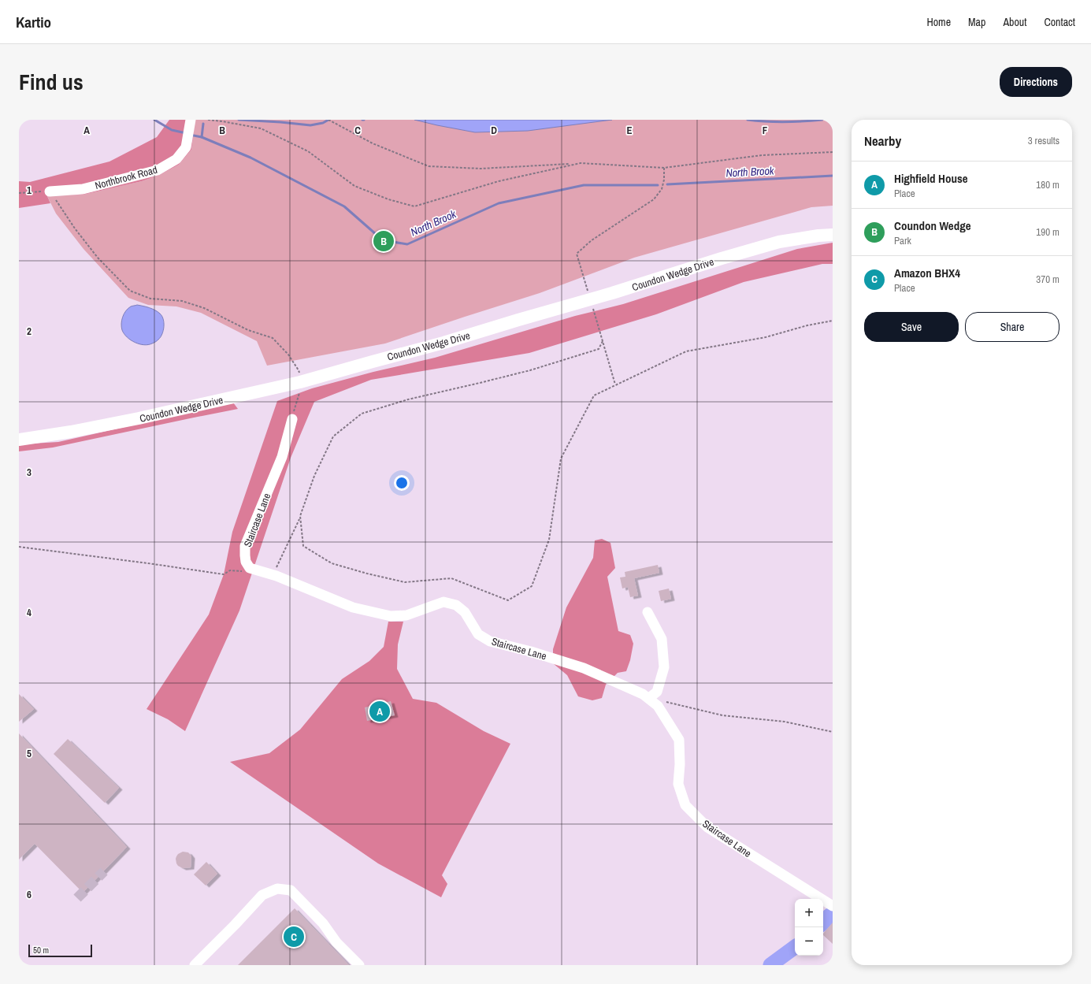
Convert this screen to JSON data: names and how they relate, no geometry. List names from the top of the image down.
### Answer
{
  "streets": {
    "main road": ["Coundon Wedge Drive"],
    "street": ["Northbrook Road", "Staircase Lane"]
  },
  "water": ["North Brook"],
  "scale_bar": "50 m",
  "page": {
    "header": "Kartio",
    "nav": [
      "Home",
      "Map",
      "About",
      "Contact"
    ],
    "title": "Find us",
    "buttons": [
      "Directions",
      ["Save", "Share"]
    ],
    "heading": ["Nearby", "3 results"],
    "list": [
      {
        "mark": "A",
        "name": "Highfield House",
        "note": "Place",
        "value": "180 m"
      },
      {
        "mark": "B",
        "name": "Coundon Wedge",
        "note": "Park",
        "value": "190 m"
      },
      {
        "mark": "C",
        "name": "Amazon BHX4",
        "note": "Place",
        "value": "370 m"
      }
    ],
    "pins": ["B", "A", "C"],
    "map_buttons": ["+", "−"],
    "scale": "50 m"
  },
  "grid": {
    "columns": [
      "A",
      "B",
      "C",
      "D",
      "E",
      "F"
    ],
    "rows": [
      "1",
      "2",
      "3",
      "4",
      "5",
      "6"
    ]
  }
}
